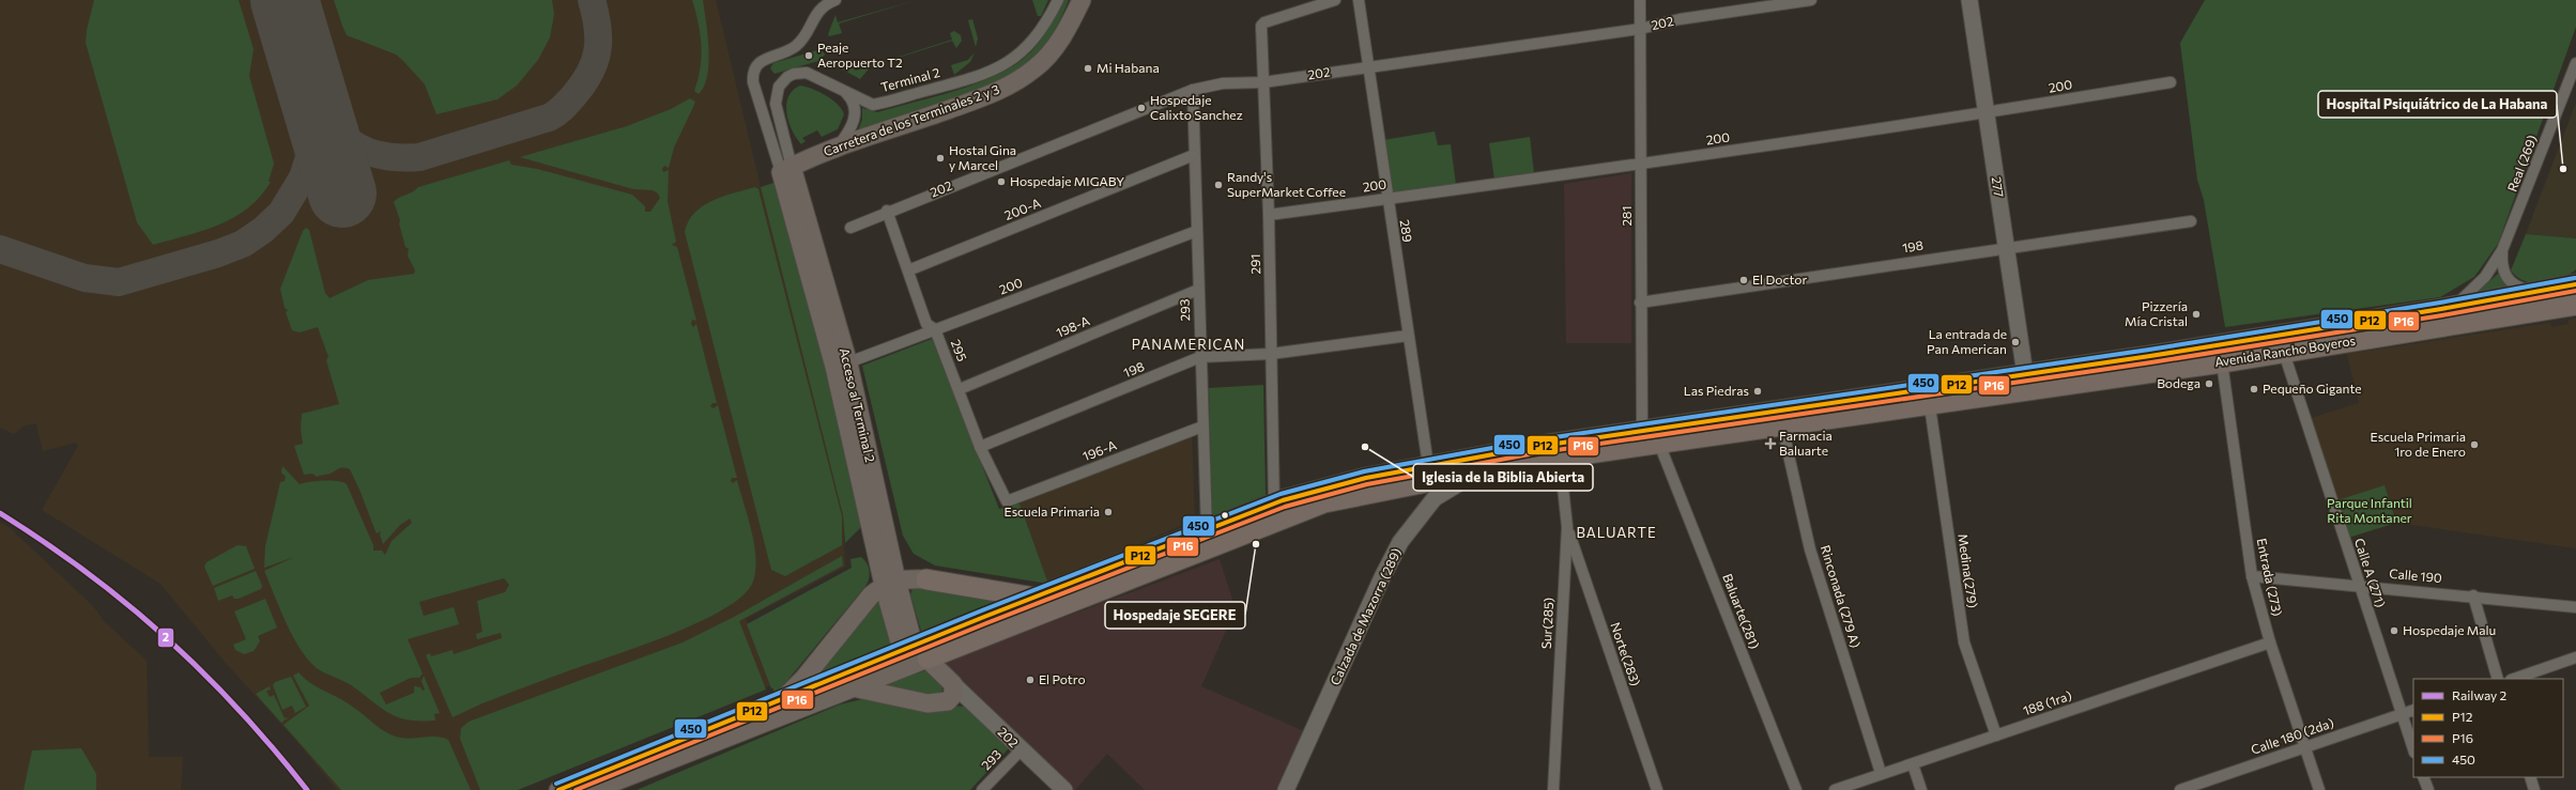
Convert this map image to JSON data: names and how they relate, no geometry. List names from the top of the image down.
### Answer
{
  "streets": {
    "highway": ["Avenida Rancho Boyeros"],
    "main road": ["Carretera de los Terminales 2 y 3", "Acceso al Terminal 2"],
    "street": [
      "202",
      "Terminal 2",
      "200",
      "Real (269)",
      "277",
      "200-A",
      "281",
      "289",
      "198",
      "291",
      "293",
      "198-A",
      "295",
      "196-A",
      "Medina(279)",
      "Calle A (271)",
      "Calle 190",
      "Entrada (273)",
      "Rinconada (279 A)",
      "Baluarte(281)",
      "Calzada de Mazorra (289)",
      "Sur(285)",
      "Norte(283)",
      "188 (1ra)",
      "Calle 180 (2da)"
    ]
  },
  "crossings": [
    ["202", "281"],
    ["202", "289"],
    ["202", "291"],
    ["202", "293"],
    ["202", "295"],
    ["Terminal 2", "Carretera de los Terminales 2 y 3"],
    ["Terminal 2", "Acceso al Terminal 2"],
    ["200", "277"],
    ["200", "281"],
    ["200", "289"],
    ["200", "291"],
    ["200", "293"],
    ["200", "295"],
    ["200", "Acceso al Terminal 2"],
    ["Carretera de los Terminales 2 y 3", "Acceso al Terminal 2"],
    ["Real (269)", "Avenida Rancho Boyeros"],
    ["277", "198"],
    ["277", "Avenida Rancho Boyeros"],
    ["200-A", "293"],
    ["200-A", "295"],
    ["281", "198"],
    ["281", "Avenida Rancho Boyeros"],
    ["289", "198"],
    ["289", "Avenida Rancho Boyeros"],
    ["198", "291"],
    ["198", "293"],
    ["198", "295"],
    ["291", "Avenida Rancho Boyeros"],
    ["293", "198-A"],
    ["293", "Avenida Rancho Boyeros"],
    ["293", "196-A"],
    ["198-A", "295"],
    ["295", "196-A"],
    ["Avenida Rancho Boyeros", "Acceso al Terminal 2"],
    ["Avenida Rancho Boyeros", "Medina(279)"],
    ["Avenida Rancho Boyeros", "Calle A (271)"],
    ["Avenida Rancho Boyeros", "Entrada (273)"],
    ["Avenida Rancho Boyeros", "Rinconada (279 A)"],
    ["Avenida Rancho Boyeros", "Baluarte(281)"],
    ["Avenida Rancho Boyeros", "Calzada de Mazorra (289)"],
    ["Avenida Rancho Boyeros", "Sur(285)"],
    ["Medina(279)", "188 (1ra)"],
    ["Calle A (271)", "Calle 190"],
    ["Calle A (271)", "Calle 180 (2da)"],
    ["Calle 190", "Entrada (273)"],
    ["Entrada (273)", "188 (1ra)"],
    ["Entrada (273)", "Calle 180 (2da)"],
    ["Rinconada (279 A)", "188 (1ra)"],
    ["Sur(285)", "Norte(283)"]
  ],
  "districts": ["PANAMERICAN", "BALUARTE"],
  "parks": ["Parque Infantil Rita Montaner"],
  "places": {
    "other": [
      "Peaje Aeropuerto T2",
      "Mi Habana",
      "Hospedaje Calixto Sanchez",
      "Hostal Gina y Marcel",
      "Hospital Psiquiátrico de La Habana",
      "Hospedaje MIGABY",
      "Randy's SuperMarket Coffee",
      "El Doctor",
      "Pizzería Mía Cristal",
      "La entrada de Pan American",
      "Bodega",
      "Pequeño Gigante",
      "Las Piedras",
      "Escuela Primaria 1ro de Enero",
      "Iglesia de la Biblia Abierta",
      "Escuela Primaria",
      "Hospedaje SEGERE",
      "Hospedaje Malu",
      "El Potro"
    ],
    "health": ["Farmacia Baluarte"]
  },
  "lines": [
    "transit line 450",
    "transit line P12",
    "transit line P16",
    "rail line 2"
  ],
  "legend": [
    "Railway 2",
    "P12",
    "P16",
    "450"
  ]
}
